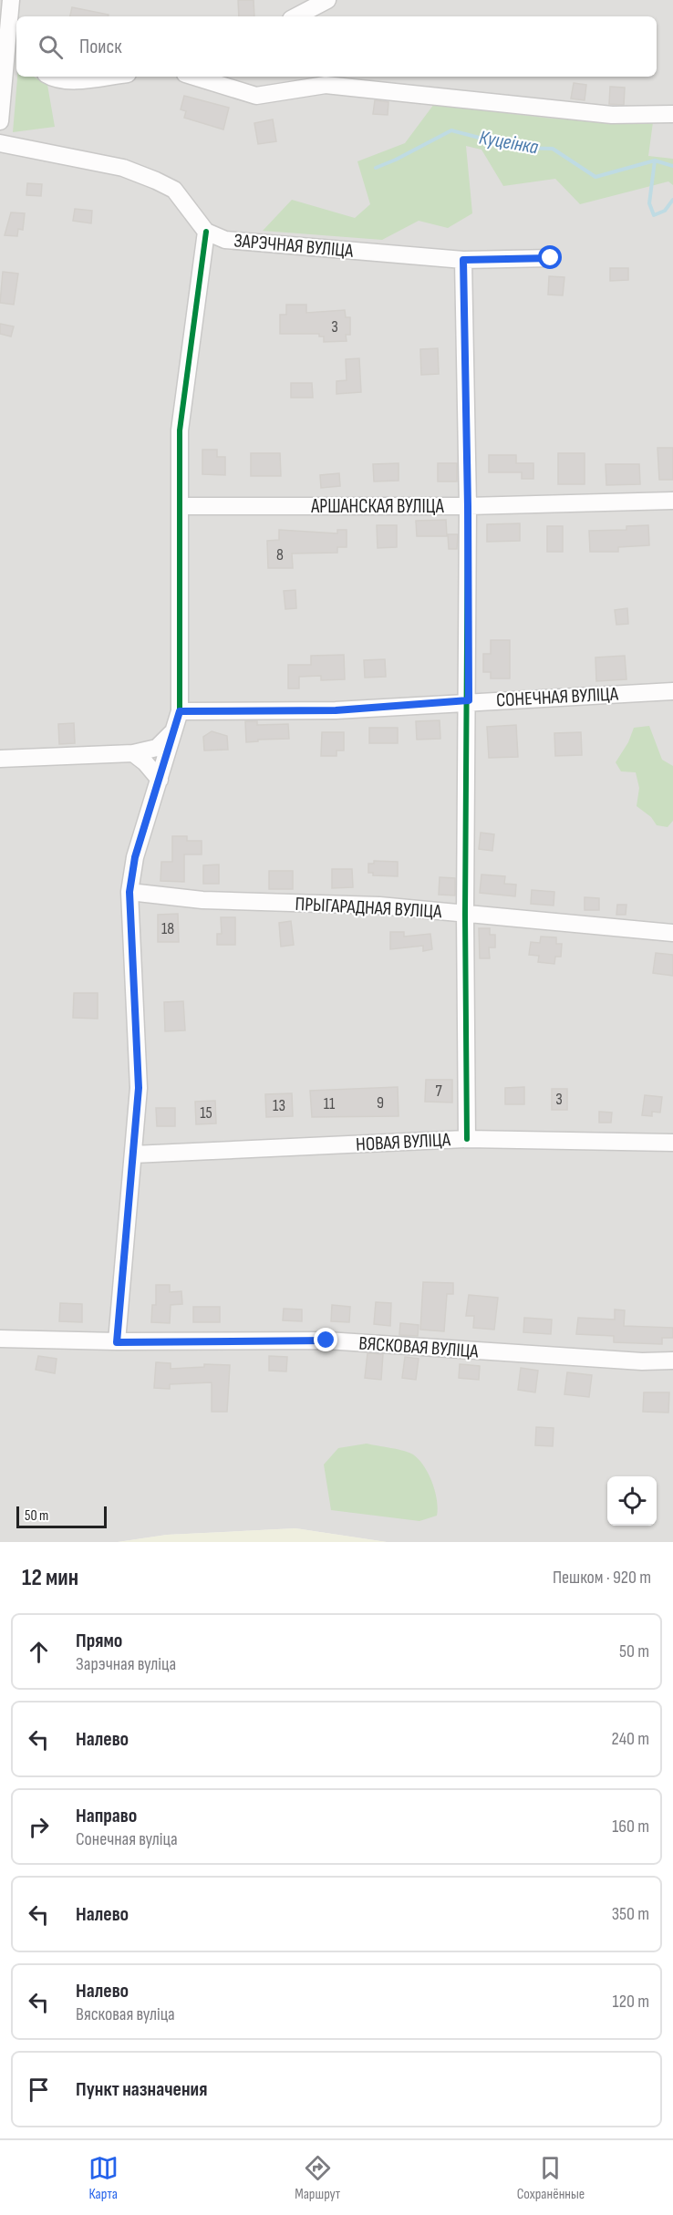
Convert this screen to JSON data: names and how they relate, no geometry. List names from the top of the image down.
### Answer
{
  "streets": {
    "street": [
      "ЗАРЭЧНАЯ ВУЛІЦА",
      "АРШАНСКАЯ ВУЛІЦА",
      "СОНЕЧНАЯ ВУЛІЦА",
      "ПРЫГАРАДНАЯ ВУЛІЦА",
      "НОВАЯ ВУЛІЦА",
      "ВЯСКОВАЯ ВУЛІЦА"
    ]
  },
  "water": ["Куцеінка"],
  "house_numbers": [
    "3",
    "8",
    "18",
    "7",
    "3",
    "9",
    "11",
    "13",
    "15"
  ],
  "scale_bar": "50 m",
  "page": {
    "search": "Поиск",
    "scale": "50 m",
    "heading": ["12 мин", "Пешком · 920 m"],
    "list": [
      ["Прямо", "Зарэчная вуліца", "50 m"],
      ["Налево", "240 m"],
      ["Направо", "Сонечная вуліца", "160 m"],
      ["Налево", "350 m"],
      ["Налево", "Вясковая вуліца", "120 m"],
      "Пункт назначения"
    ],
    "nav": ["Карта", "Маршрут", "Сохранённые"]
  }
}
